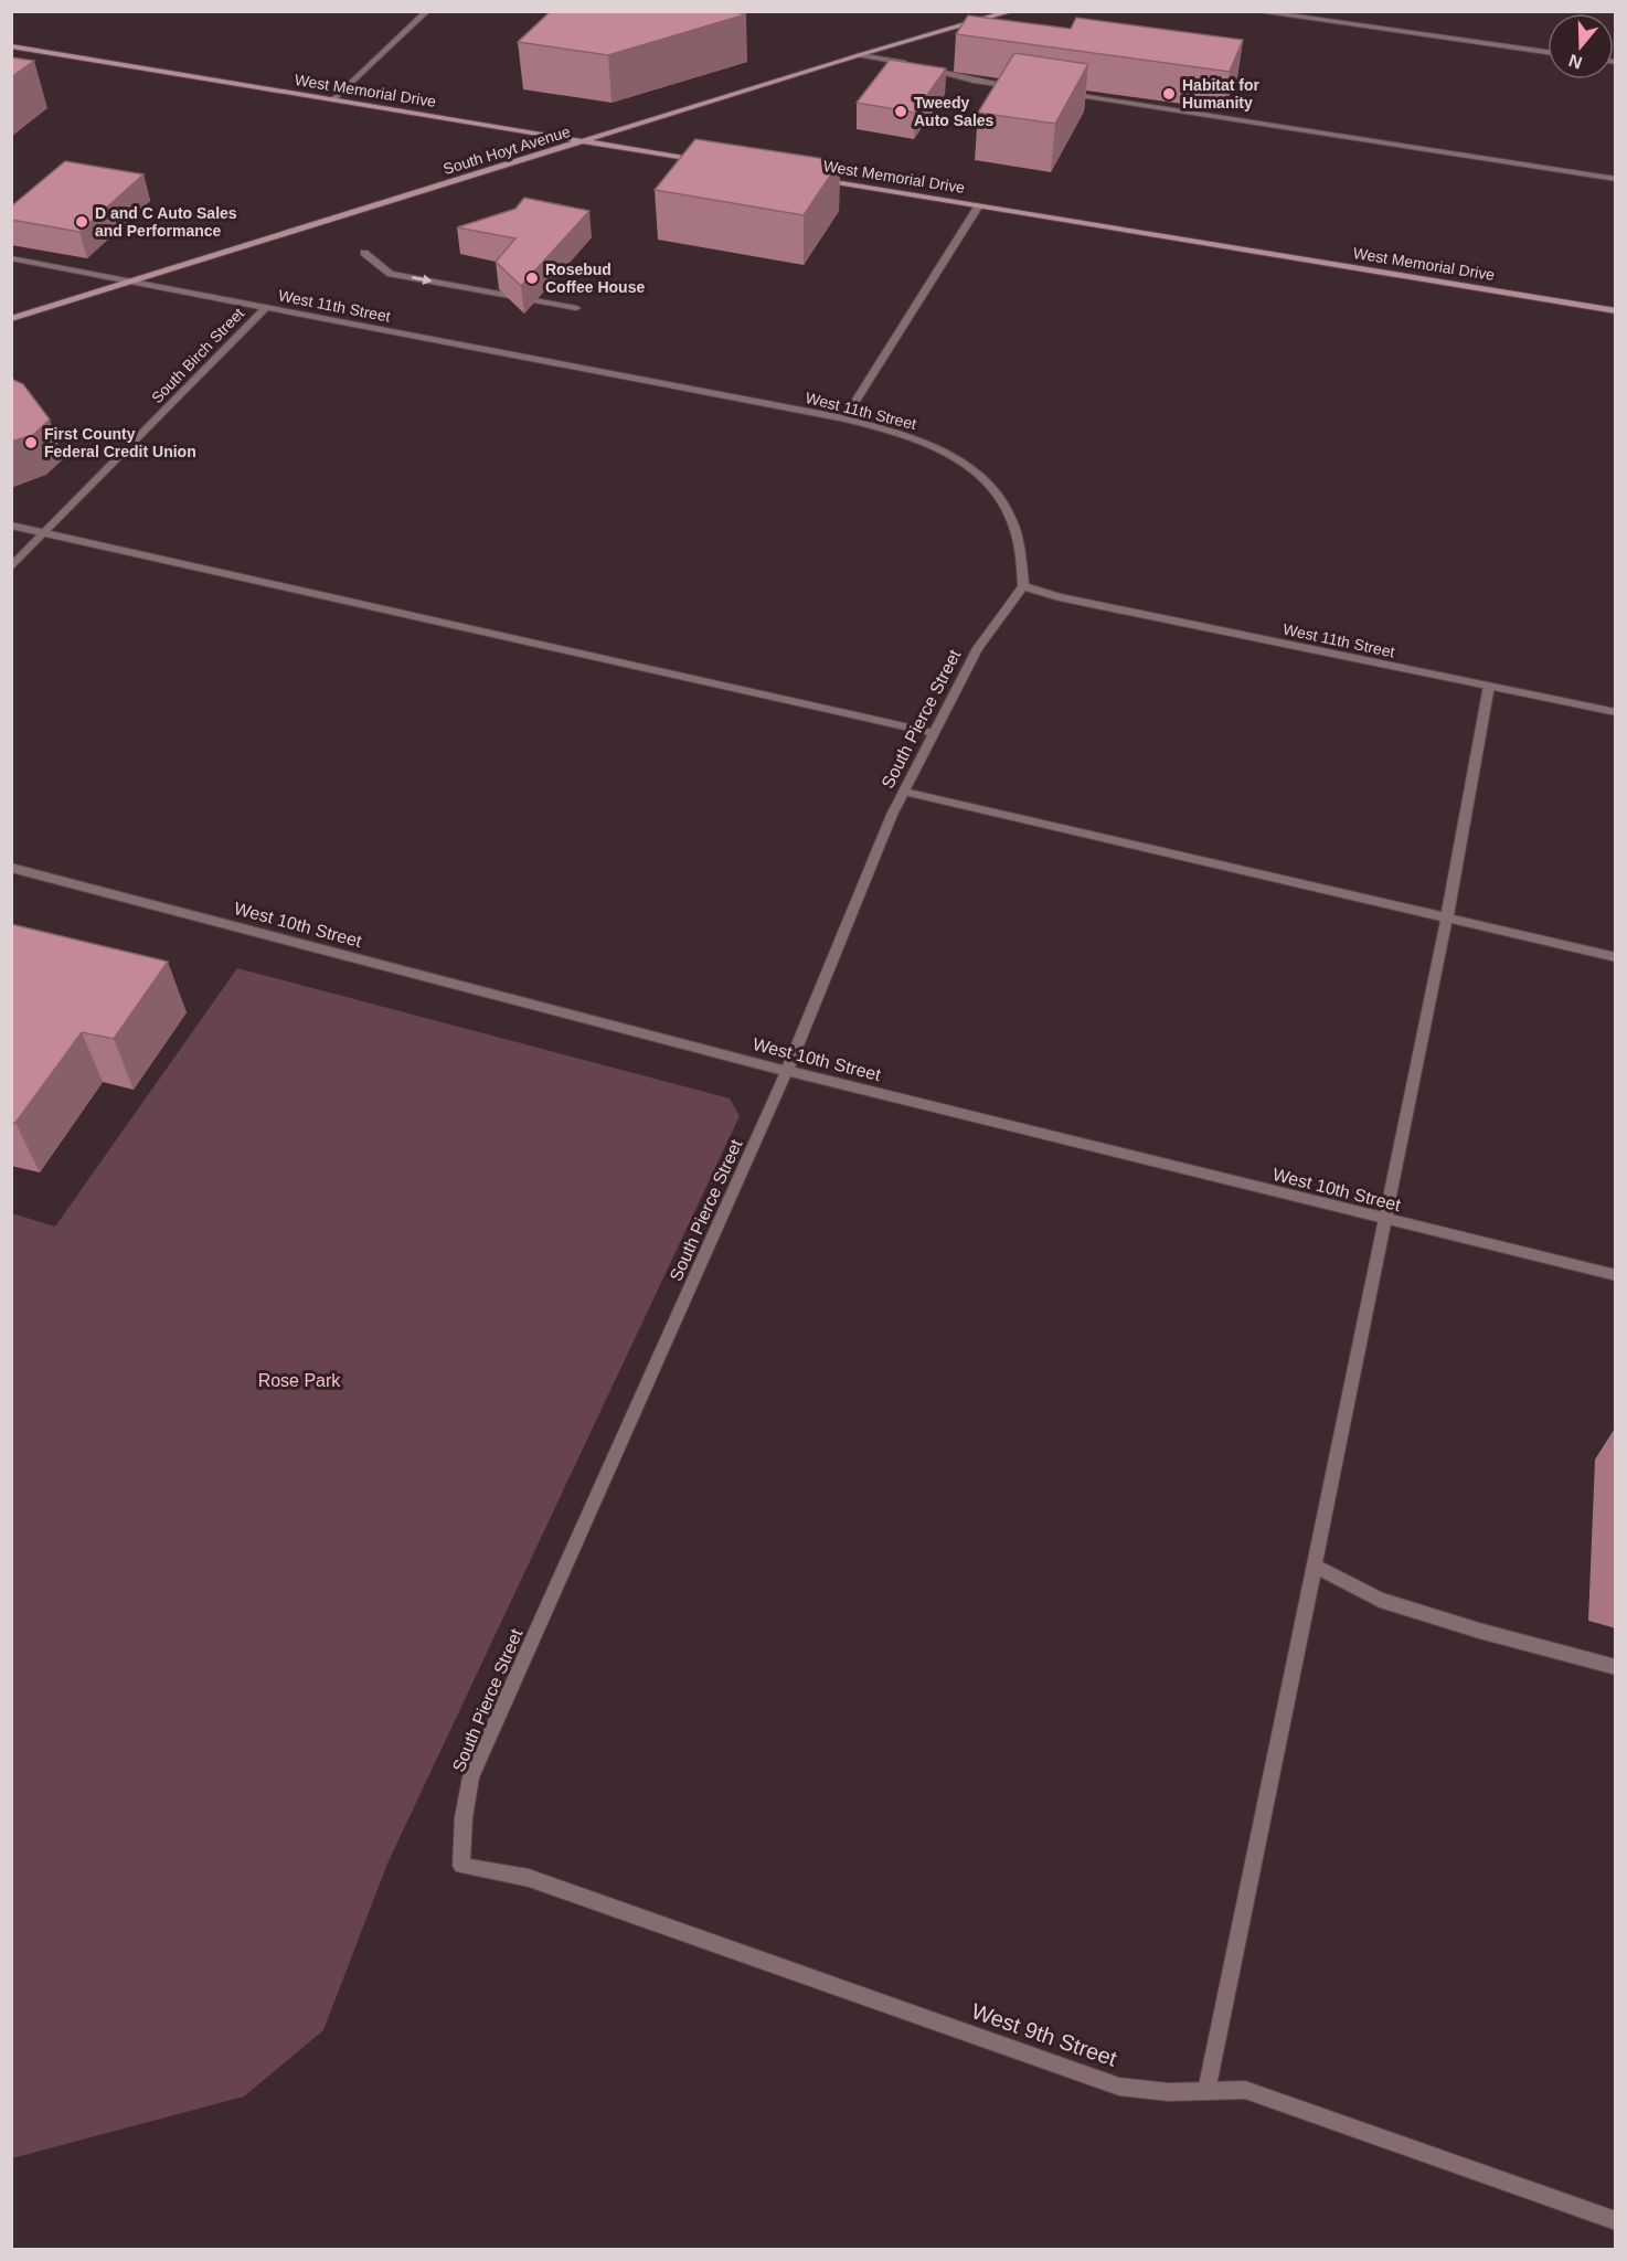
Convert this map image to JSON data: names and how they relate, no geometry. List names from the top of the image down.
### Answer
{
  "streets": {
    "main road": ["West Memorial Drive", "South Hoyt Avenue"],
    "street": [
      "West 11th Street",
      "South Birch Street",
      "South Pierce Street",
      "West 10th Street",
      "West 9th Street"
    ]
  },
  "crossings": [
    ["West Memorial Drive", "South Hoyt Avenue"],
    ["South Hoyt Avenue", "West 11th Street"],
    ["West 11th Street", "South Birch Street"],
    ["West 11th Street", "South Pierce Street"],
    ["South Pierce Street", "West 10th Street"],
    ["South Pierce Street", "West 9th Street"]
  ],
  "parks": ["Rose Park"],
  "places": [
    "Habitat for Humanity",
    "Tweedy Auto Sales",
    "D and C Auto Sales and Performance",
    "Rosebud Coffee House",
    "First County Federal Credit Union"
  ],
  "north": "bottom"
}
